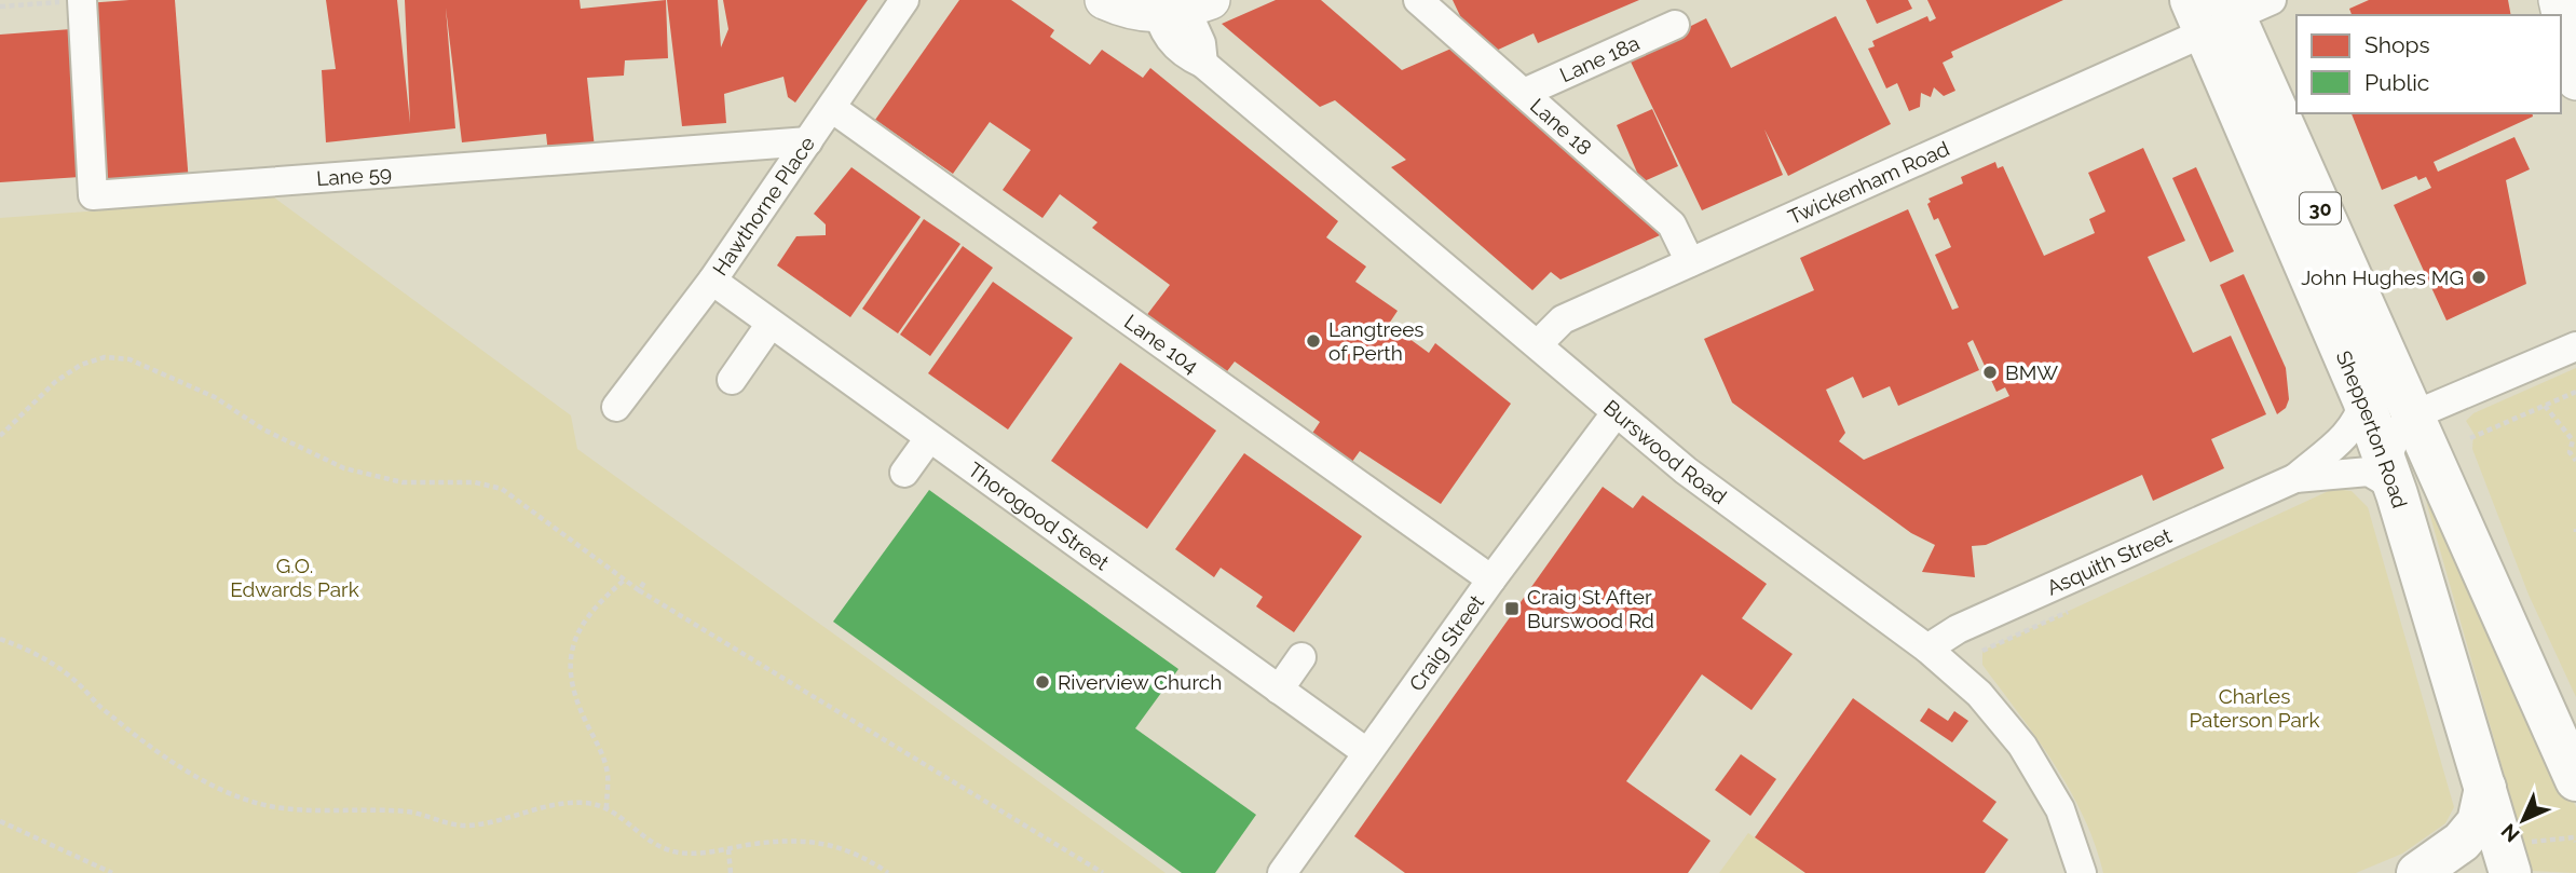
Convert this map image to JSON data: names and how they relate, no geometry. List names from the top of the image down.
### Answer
{
  "streets": {
    "highway": ["30", "Shepperton Road"],
    "main road": ["Burswood Road"],
    "street": [
      "Lane 18a",
      "Lane 18",
      "Lane 59",
      "Twickenham Road",
      "Hawthorne Place",
      "Lane 104",
      "Thorogood Street",
      "Asquith Street",
      "Craig Street"
    ]
  },
  "crossings": [
    ["Lane 18a", "Lane 18"],
    ["Lane 18", "Twickenham Road"],
    ["Lane 59", "Hawthorne Place"],
    ["Twickenham Road", "Shepperton Road"],
    ["Twickenham Road", "Burswood Road"],
    ["Hawthorne Place", "Lane 104"],
    ["Hawthorne Place", "Thorogood Street"],
    ["Lane 104", "Craig Street"],
    ["Shepperton Road", "Asquith Street"],
    ["Burswood Road", "Asquith Street"],
    ["Burswood Road", "Craig Street"],
    ["Thorogood Street", "Craig Street"]
  ],
  "parks": ["G.O. Edwards Park", "Charles Paterson Park"],
  "places": {
    "other": [
      "John Hughes MG",
      "Langtrees of Perth",
      "BMW",
      "Riverview Church"
    ],
    "transit": ["Craig St After Burswood Rd"]
  },
  "legend": ["Shops", "Public"],
  "north": "bottom left"
}
